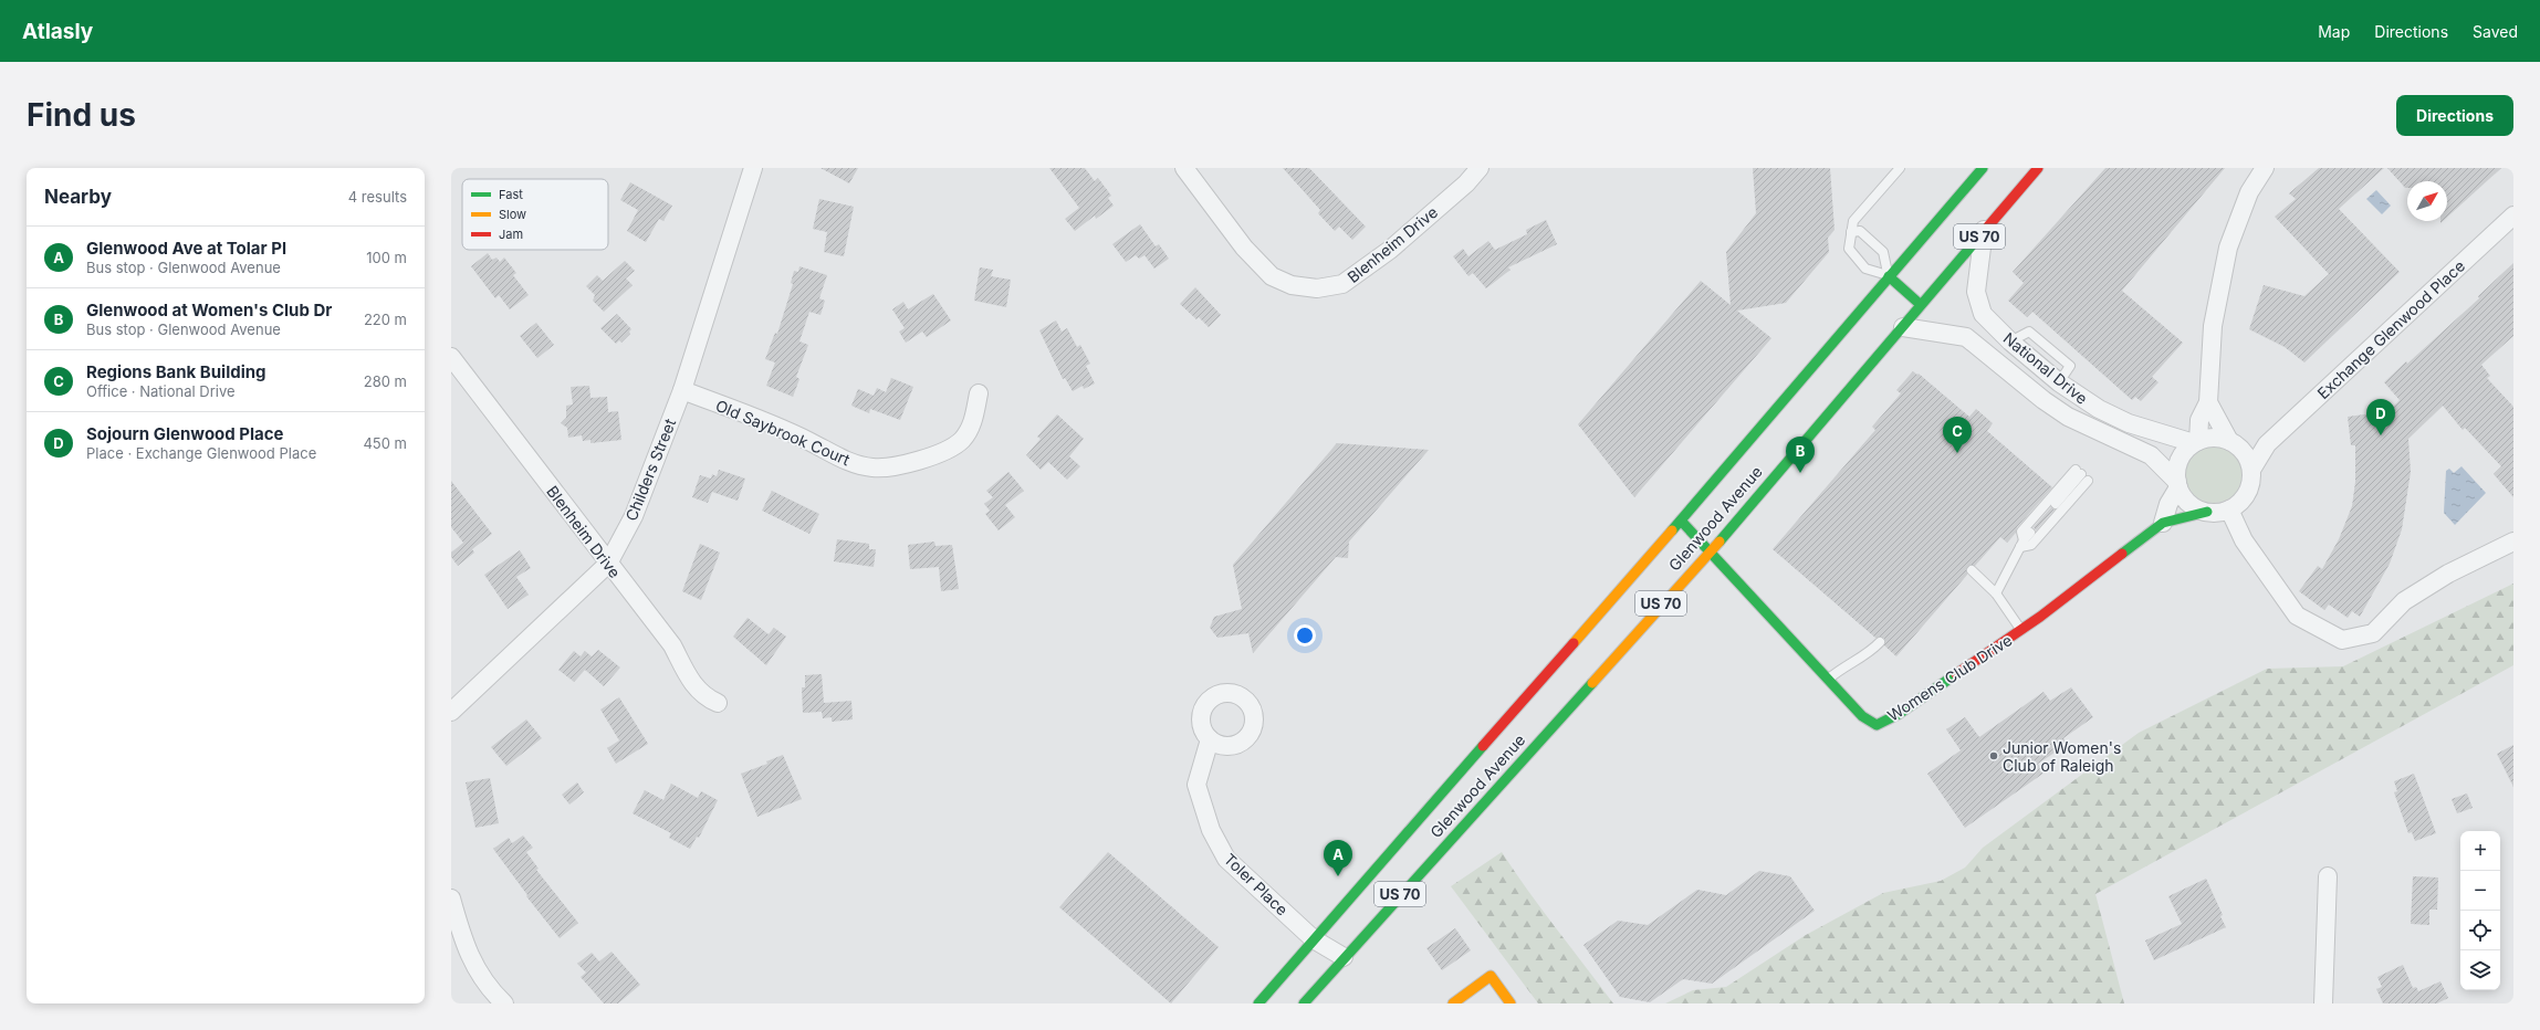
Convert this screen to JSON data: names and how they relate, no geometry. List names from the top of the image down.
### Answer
{
  "streets": {
    "main road": ["US 70", "Glenwood Avenue", "Womens Club Drive"],
    "street": [
      "Blenheim Drive",
      "Exchange Glenwood Place",
      "National Drive",
      "Old Saybrook Court",
      "Childers Street",
      "Toler Place"
    ]
  },
  "crossings": [
    ["Blenheim Drive", "Childers Street"],
    ["Exchange Glenwood Place", "National Drive"],
    ["Exchange Glenwood Place", "Womens Club Drive"],
    ["National Drive", "Glenwood Avenue"],
    ["National Drive", "Womens Club Drive"],
    ["Old Saybrook Court", "Childers Street"],
    ["Glenwood Avenue", "Womens Club Drive"],
    ["Glenwood Avenue", "Toler Place"]
  ],
  "places": ["Junior Women's Club of Raleigh"],
  "legend": ["Fast", "Slow", "Jam"],
  "north": "top right",
  "page": {
    "header": "Atlasly",
    "nav": ["Map", "Directions", "Saved"],
    "buttons": "Directions",
    "title": "Find us",
    "heading": ["Nearby", "4 results"],
    "list": [
      {
        "mark": "A",
        "name": "Glenwood Ave at Tolar Pl",
        "note": "Bus stop · Glenwood Avenue",
        "value": "100 m"
      },
      {
        "mark": "B",
        "name": "Glenwood at Women's Club Dr",
        "note": "Bus stop · Glenwood Avenue",
        "value": "220 m"
      },
      {
        "mark": "C",
        "name": "Regions Bank Building",
        "note": "Office · National Drive",
        "value": "280 m"
      },
      {
        "mark": "D",
        "name": "Sojourn Glenwood Place",
        "note": "Place · Exchange Glenwood Place",
        "value": "450 m"
      }
    ],
    "pins": [
      "D",
      "C",
      "B",
      "A"
    ],
    "map_buttons": ["+", "−"]
  }
}
